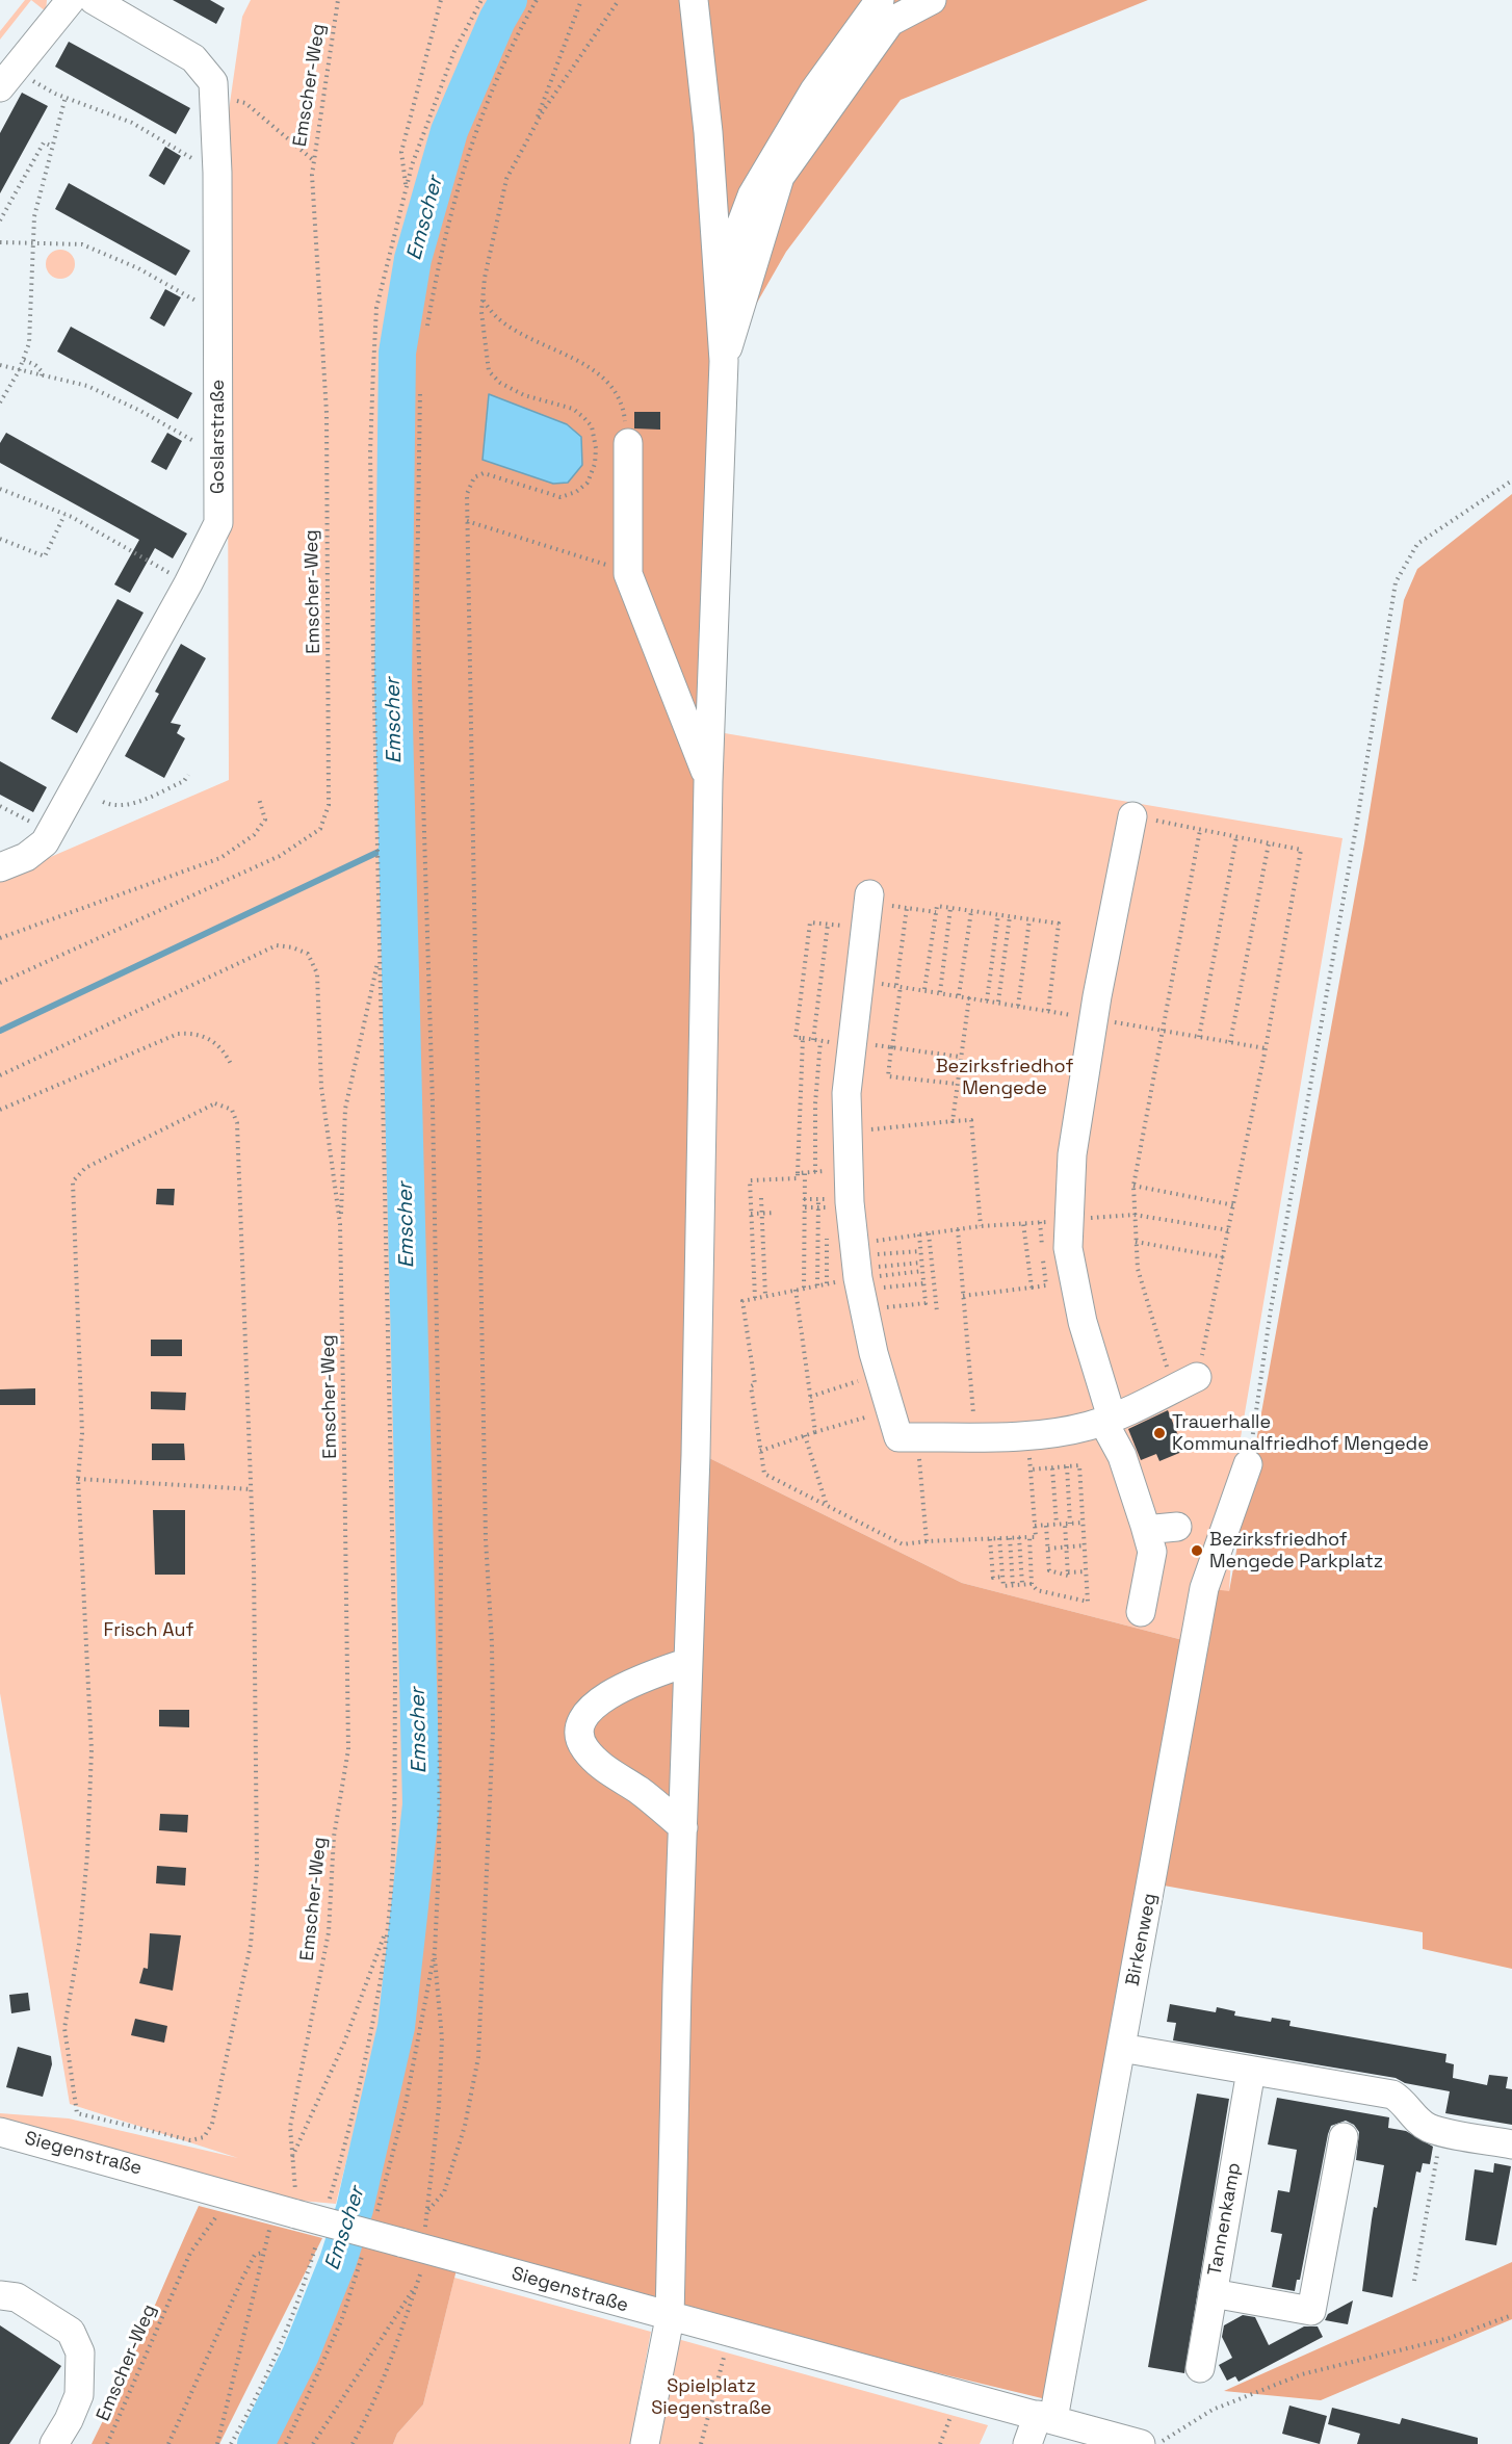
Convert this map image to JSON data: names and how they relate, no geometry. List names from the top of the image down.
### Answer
{
  "streets": {
    "street": [
      "Goslarstraße",
      "Birkenweg",
      "Siegenstraße",
      "Tannenkamp"
    ],
    "path": ["Emscher-Weg"]
  },
  "crossings": [
    ["Emscher-Weg", "Siegenstraße"],
    ["Birkenweg", "Siegenstraße"]
  ],
  "water": ["Emscher"],
  "parks": ["Bezirksfriedhof Mengede", "Frisch Auf", "Spielplatz Siegenstraße"],
  "places": ["Trauerhalle Kommunalfriedhof Mengede", "Bezirksfriedhof Mengede Parkplatz"]
}
